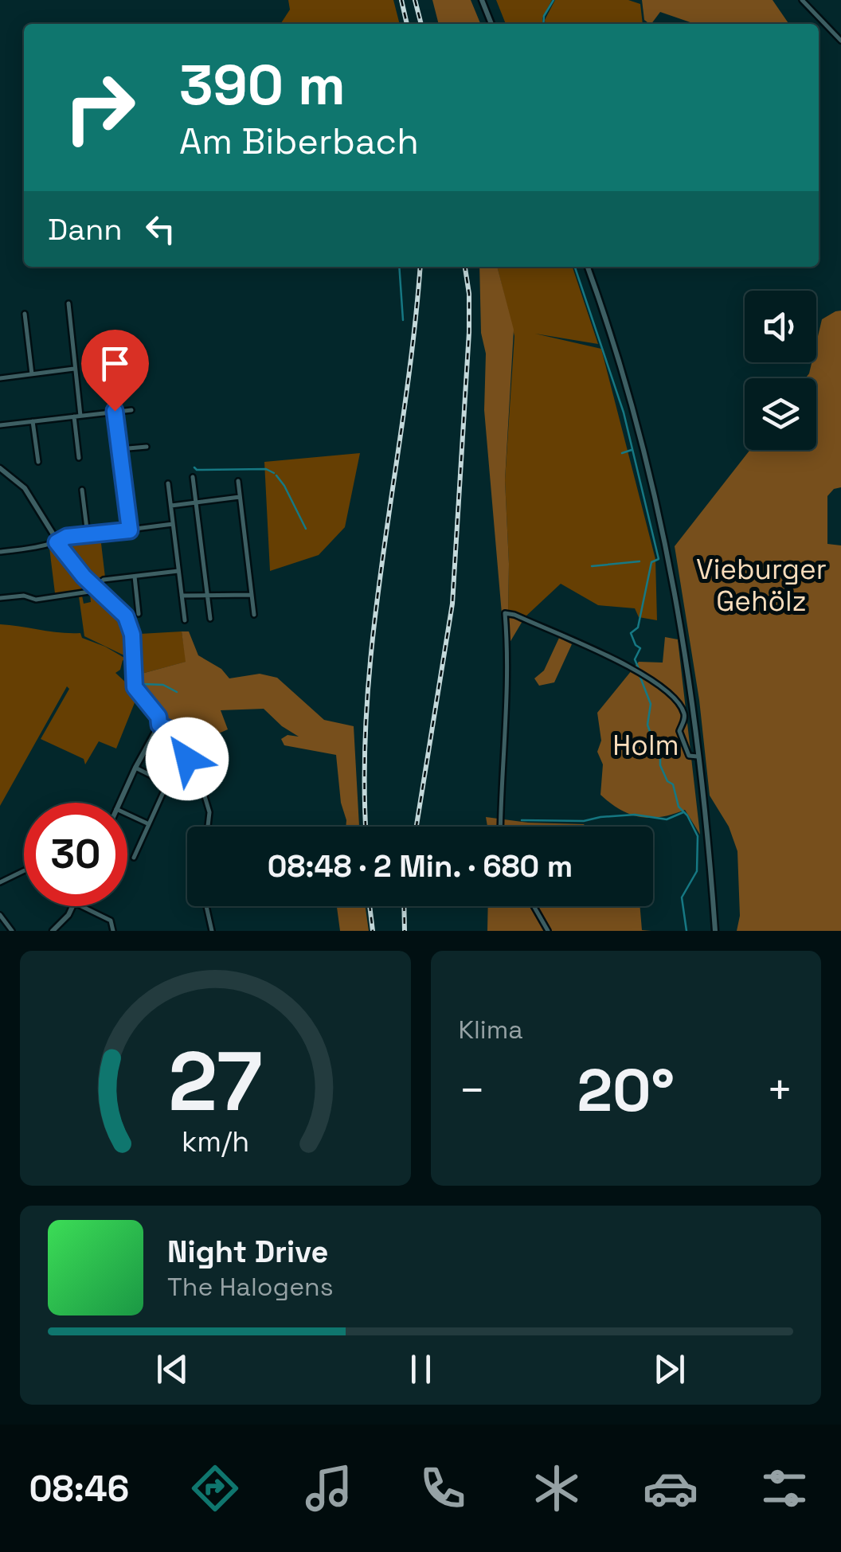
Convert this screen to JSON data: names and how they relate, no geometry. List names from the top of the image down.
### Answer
{
  "parks": ["Vieburger Gehölz", "Holm"],
  "page": {
    "turn": ["390 m", "Am Biberbach"],
    "then": "Dann",
    "limit": "30",
    "trip": "08:48 · 2 Min. · 680 m",
    "tile": "Klima",
    "heat": ["−", "20°", "+"],
    "song": ["Night Drive", "The Halogens"],
    "tabs": "08:46",
    "gauge": ["27", "km/h"]
  }
}
